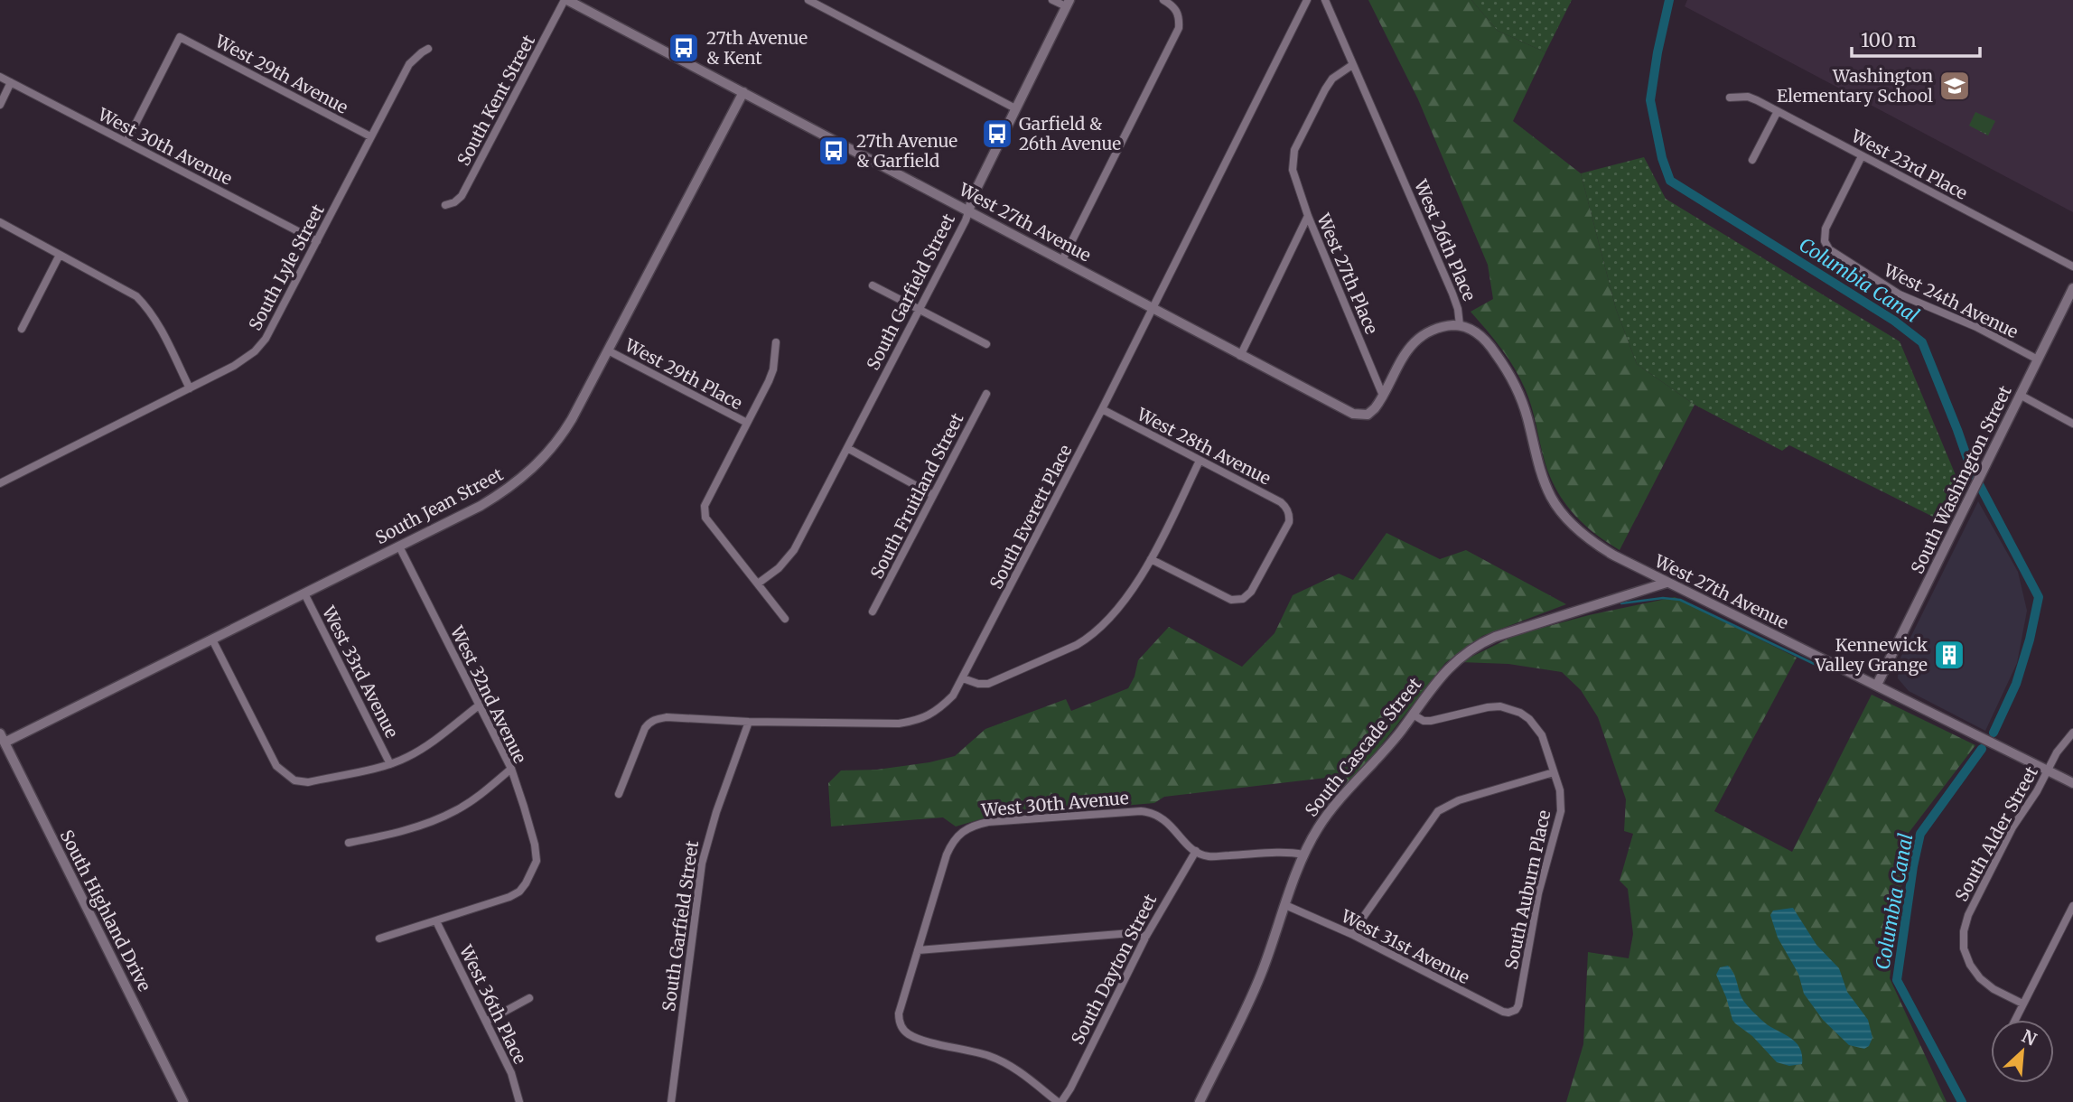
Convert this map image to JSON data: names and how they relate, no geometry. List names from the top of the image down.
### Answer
{
  "streets": {
    "street": [
      "West 29th Avenue",
      "South Kent Street",
      "West 30th Avenue",
      "West 23rd Place",
      "West 27th Avenue",
      "West 26th Place",
      "South Lyle Street",
      "West 27th Place",
      "South Garfield Street",
      "West 24th Avenue",
      "West 29th Place",
      "West 28th Avenue",
      "South Washington Street",
      "South Fruitland Street",
      "South Jean Street",
      "South Everett Place",
      "West 33rd Avenue",
      "West 32nd Avenue",
      "South Cascade Street",
      "South Alder Street",
      "South Auburn Place",
      "South Highland Drive",
      "West 31st Avenue",
      "South Dayton Street",
      "West 36th Place"
    ]
  },
  "crossings": [
    ["West 29th Avenue", "West 30th Avenue"],
    ["West 29th Avenue", "South Lyle Street"],
    ["South Kent Street", "West 27th Avenue"],
    ["West 30th Avenue", "South Lyle Street"],
    ["West 30th Avenue", "South Dayton Street"],
    ["West 23rd Place", "West 24th Avenue"],
    ["West 27th Avenue", "West 26th Place"],
    ["West 27th Avenue", "West 27th Place"],
    ["West 27th Avenue", "South Garfield Street"],
    ["West 27th Avenue", "South Washington Street"],
    ["West 27th Avenue", "South Jean Street"],
    ["West 27th Avenue", "South Everett Place"],
    ["West 27th Avenue", "South Cascade Street"],
    ["West 27th Avenue", "South Alder Street"],
    ["West 26th Place", "West 27th Place"],
    ["South Garfield Street", "South Everett Place"],
    ["West 24th Avenue", "South Washington Street"],
    ["West 29th Place", "South Jean Street"],
    ["West 28th Avenue", "South Everett Place"],
    ["South Jean Street", "West 33rd Avenue"],
    ["South Jean Street", "West 32nd Avenue"],
    ["South Jean Street", "South Highland Drive"],
    ["West 32nd Avenue", "West 36th Place"],
    ["South Cascade Street", "West 31st Avenue"],
    ["South Auburn Place", "West 31st Avenue"]
  ],
  "water": ["Columbia Canal"],
  "places": {
    "bus stop": ["27th Avenue & Kent", "Garfield & 26th Avenue", "27th Avenue & Garfield"],
    "school or university": ["Washington Elementary School"],
    "building": ["Kennewick Valley Grange"]
  },
  "scale_bar": "100 m",
  "north": "top right"
}
